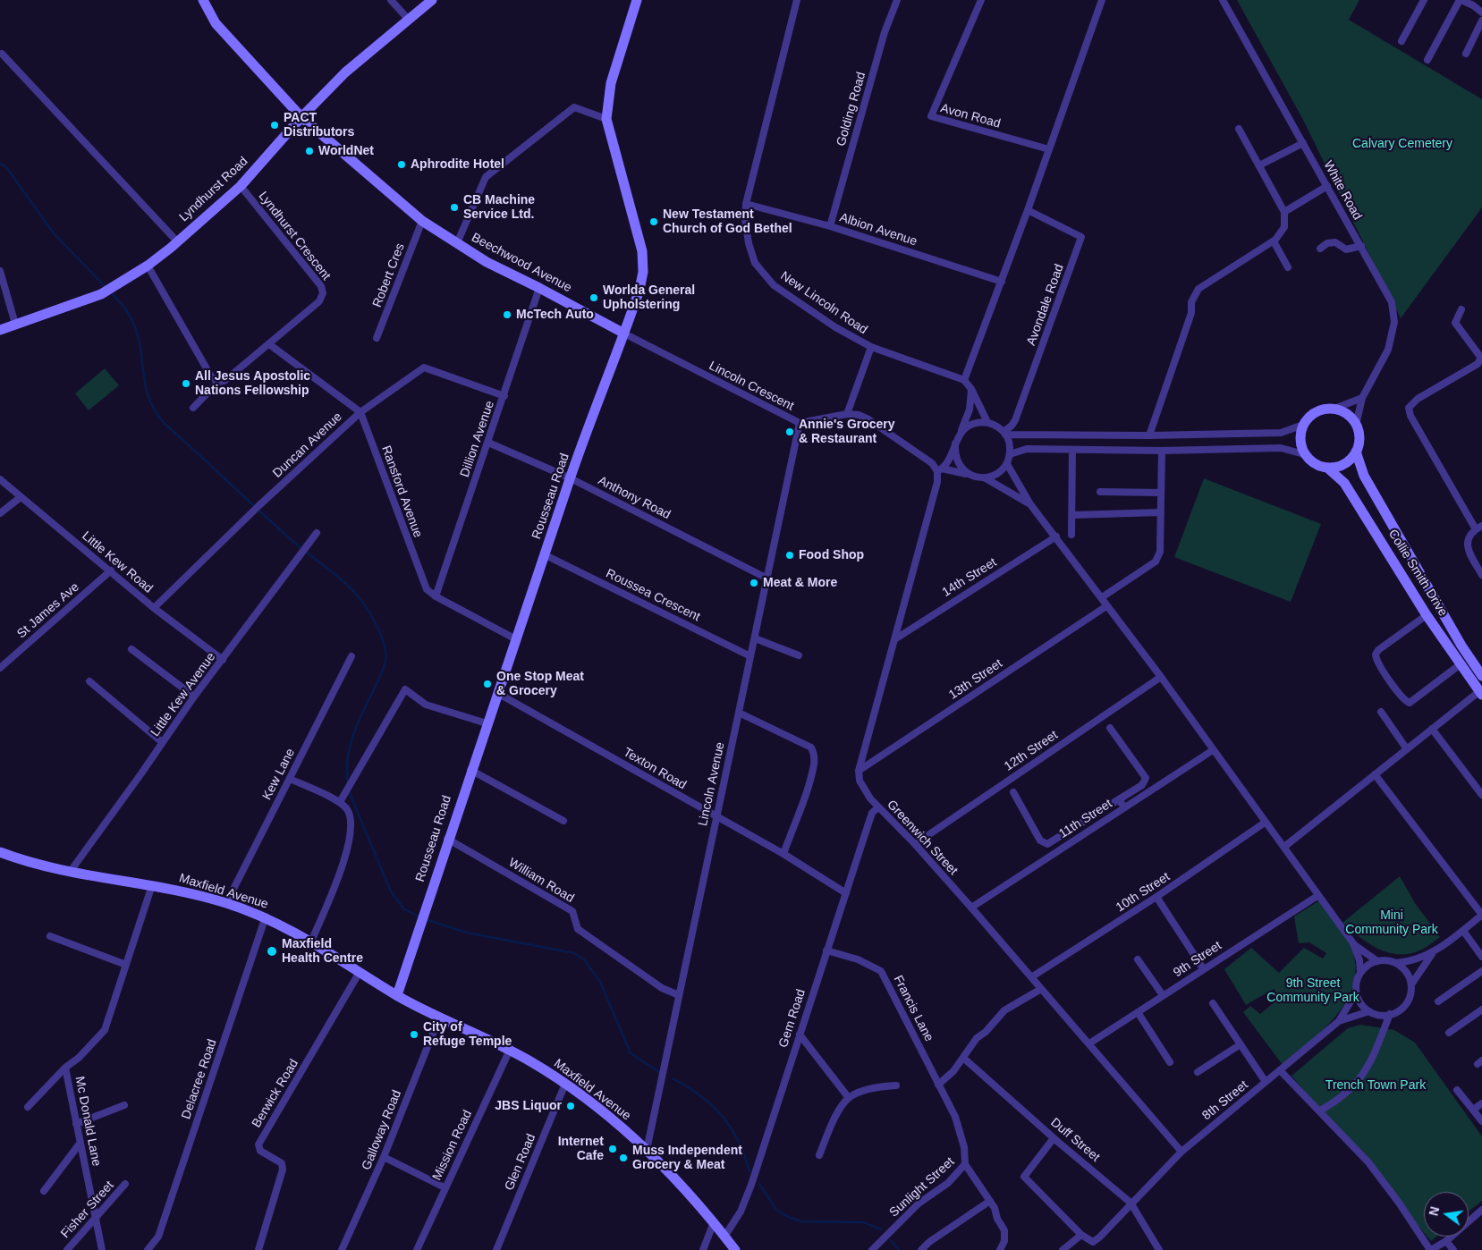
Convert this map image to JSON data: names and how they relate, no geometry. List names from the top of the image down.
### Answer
{
  "streets": {
    "street": [
      "Golding Road",
      "Avon Road",
      "Lyndhurst Road",
      "White Road",
      "Albion Avenue",
      "Lyndhurst Crescent",
      "Beechwood Avenue",
      "Robert Cres",
      "New Lincoln Road",
      "Avondale Road",
      "Lincoln Crescent",
      "Dillion Avenue",
      "Duncan Avenue",
      "Ransford Avenue",
      "Rousseau Road",
      "Anthony Road",
      "Little Kew Road",
      "Collie Smith Drive",
      "14th Street",
      "Roussea Crescent",
      "St James Ave",
      "13th Street",
      "Little Kew Avenue",
      "12th Street",
      "Texton Road",
      "Kew Lane",
      "Lincoln Avenue",
      "11th Street",
      "Greenwich Street",
      "William Road",
      "Maxfield Avenue",
      "10th Street",
      "9th Street",
      "Francis Lane",
      "Gem Road",
      "Delacree Road",
      "Berwick Road",
      "8th Street",
      "Mc Donald Lane",
      "Galloway Road",
      "Duff Street",
      "Mission Road",
      "Glen Road",
      "Sunlight Street",
      "Fisher Street"
    ]
  },
  "crossings": [
    ["Golding Road", "Albion Avenue"],
    ["Lyndhurst Road", "Lyndhurst Crescent"],
    ["Lyndhurst Road", "Beechwood Avenue"],
    ["White Road", "Collie Smith Drive"],
    ["Albion Avenue", "New Lincoln Road"],
    ["Beechwood Avenue", "Robert Cres"],
    ["Beechwood Avenue", "Lincoln Crescent"],
    ["Beechwood Avenue", "Dillion Avenue"],
    ["Beechwood Avenue", "Rousseau Road"],
    ["Lincoln Crescent", "Rousseau Road"],
    ["Lincoln Crescent", "Lincoln Avenue"],
    ["Dillion Avenue", "Duncan Avenue"],
    ["Dillion Avenue", "Ransford Avenue"],
    ["Dillion Avenue", "Anthony Road"],
    ["Duncan Avenue", "Ransford Avenue"],
    ["Duncan Avenue", "Little Kew Road"],
    ["Ransford Avenue", "Rousseau Road"],
    ["Rousseau Road", "Anthony Road"],
    ["Rousseau Road", "Roussea Crescent"],
    ["Rousseau Road", "Texton Road"],
    ["Rousseau Road", "William Road"],
    ["Rousseau Road", "Maxfield Avenue"],
    ["Anthony Road", "Lincoln Avenue"],
    ["Little Kew Road", "St James Ave"],
    ["Little Kew Road", "Little Kew Avenue"],
    ["Roussea Crescent", "Lincoln Avenue"],
    ["13th Street", "Greenwich Street"],
    ["Little Kew Avenue", "Maxfield Avenue"],
    ["12th Street", "Greenwich Street"],
    ["Texton Road", "Lincoln Avenue"],
    ["Texton Road", "Gem Road"],
    ["Kew Lane", "Maxfield Avenue"],
    ["Lincoln Avenue", "William Road"],
    ["Lincoln Avenue", "Maxfield Avenue"],
    ["11th Street", "Greenwich Street"],
    ["Greenwich Street", "10th Street"],
    ["Greenwich Street", "9th Street"],
    ["Greenwich Street", "Gem Road"],
    ["Greenwich Street", "8th Street"],
    ["Maxfield Avenue", "Gem Road"],
    ["Maxfield Avenue", "Delacree Road"],
    ["Maxfield Avenue", "Berwick Road"],
    ["Maxfield Avenue", "Mc Donald Lane"],
    ["Maxfield Avenue", "Galloway Road"],
    ["Maxfield Avenue", "Mission Road"],
    ["Maxfield Avenue", "Glen Road"],
    ["Francis Lane", "Gem Road"],
    ["Francis Lane", "Sunlight Street"],
    ["8th Street", "Duff Street"],
    ["Mc Donald Lane", "Fisher Street"]
  ],
  "parks": [
    "Calvary Cemetery",
    "Mini Community Park",
    "9th Street Community Park",
    "Trench Town Park"
  ],
  "places": [
    "PACT Distributors",
    "WorldNet",
    "Aphrodite Hotel",
    "CB Machine Service Ltd.",
    "New Testament Church of God Bethel",
    "Worlda General Upholstering",
    "McTech Auto",
    "All Jesus Apostolic Nations Fellowship",
    "Annie's Grocery & Restaurant",
    "Food Shop",
    "Meat & More",
    "One Stop Meat & Grocery",
    "Maxfield Health Centre",
    "City of Refuge Temple",
    "JBS Liquor",
    "Internet Cafe",
    "Muss Independent Grocery & Meat"
  ],
  "north": "left"
}
